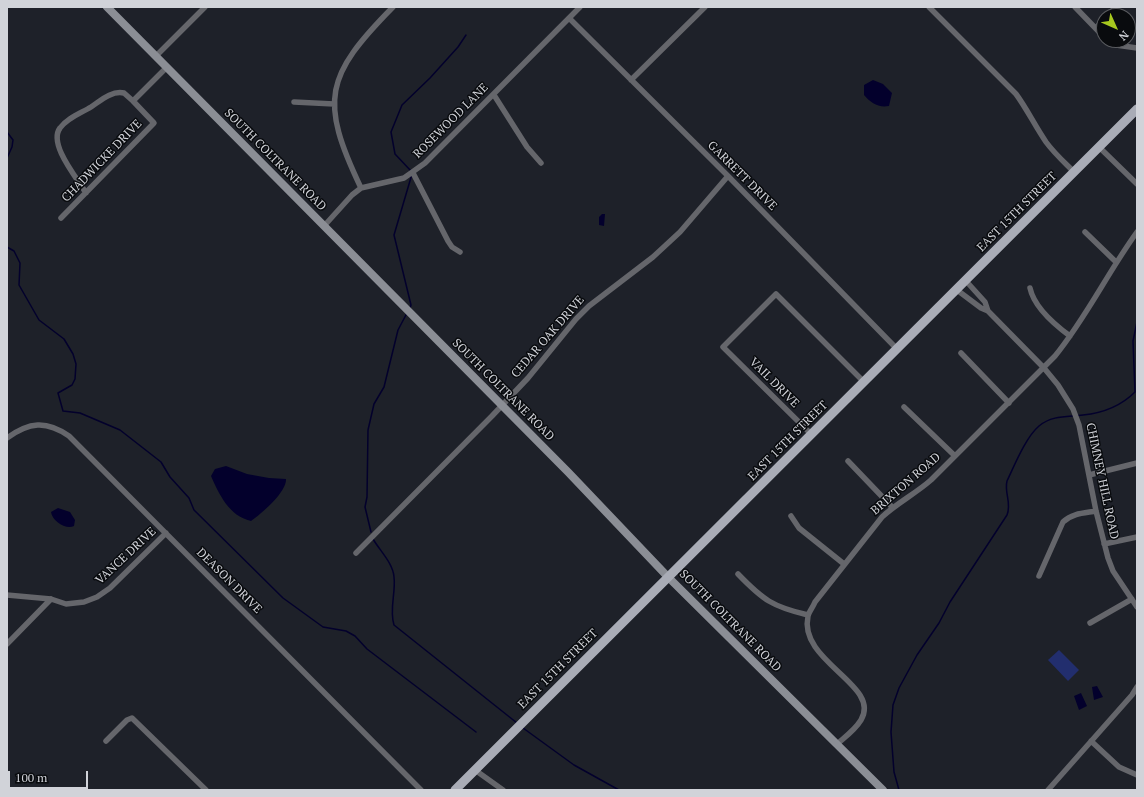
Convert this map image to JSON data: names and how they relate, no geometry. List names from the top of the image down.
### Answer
{
  "streets": {
    "main road": ["SOUTH COLTRANE ROAD", "EAST 15TH STREET"],
    "street": [
      "ROSEWOOD LANE",
      "CHADWICKE DRIVE",
      "GARRETT DRIVE",
      "CEDAR OAK DRIVE",
      "VAIL DRIVE",
      "CHIMNEY HILL ROAD",
      "BRIXTON ROAD",
      "VANCE DRIVE",
      "DEASON DRIVE"
    ]
  },
  "crossings": [
    ["ROSEWOOD LANE", "SOUTH COLTRANE ROAD"],
    ["ROSEWOOD LANE", "GARRETT DRIVE"],
    ["SOUTH COLTRANE ROAD", "CHADWICKE DRIVE"],
    ["SOUTH COLTRANE ROAD", "EAST 15TH STREET"],
    ["SOUTH COLTRANE ROAD", "CEDAR OAK DRIVE"],
    ["GARRETT DRIVE", "EAST 15TH STREET"],
    ["GARRETT DRIVE", "CEDAR OAK DRIVE"],
    ["EAST 15TH STREET", "VAIL DRIVE"],
    ["CHIMNEY HILL ROAD", "BRIXTON ROAD"],
    ["VANCE DRIVE", "DEASON DRIVE"]
  ],
  "scale_bar": "100 m",
  "north": "bottom right"
}
